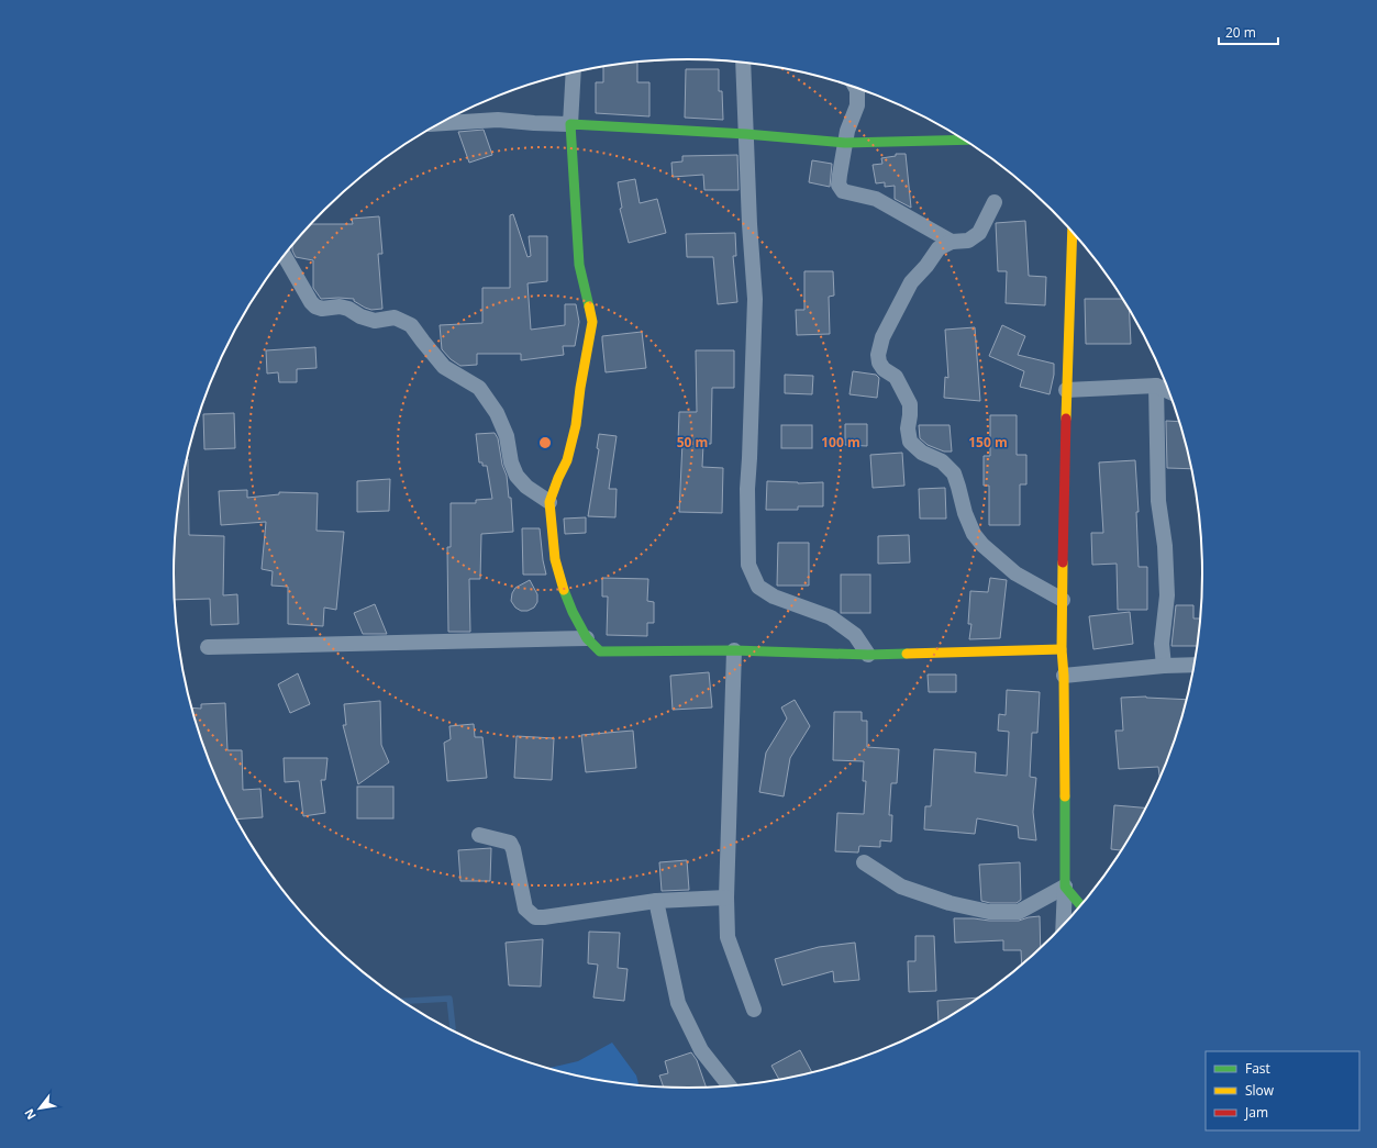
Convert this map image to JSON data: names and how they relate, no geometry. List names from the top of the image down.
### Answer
{
  "legend": ["Fast", "Slow", "Jam"],
  "scale_bar": "20 m",
  "north": "bottom left",
  "rings": ["50 m", "100 m", "150 m"]
}
